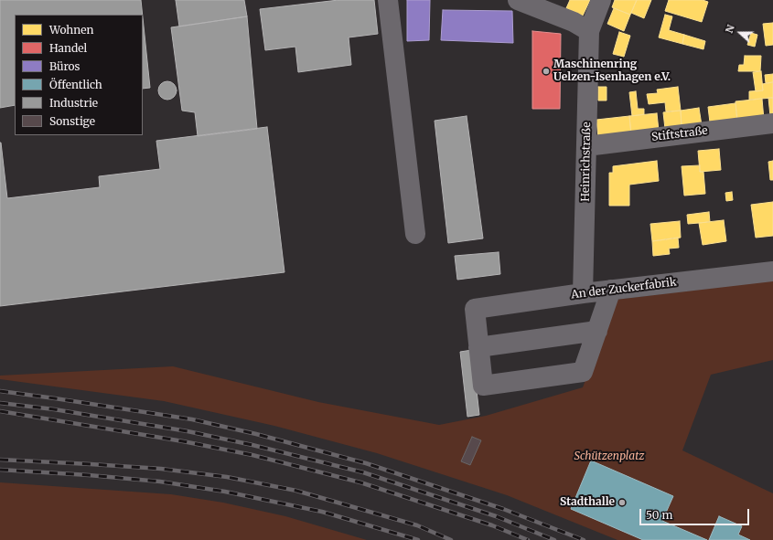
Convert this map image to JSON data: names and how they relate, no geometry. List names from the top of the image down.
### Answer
{
  "streets": {
    "street": ["Stiftstraße", "Heinrichstraße", "An der Zuckerfabrik"]
  },
  "crossings": [
    ["Stiftstraße", "Heinrichstraße"],
    ["Heinrichstraße", "An der Zuckerfabrik"]
  ],
  "parks": ["Schützenplatz"],
  "places": ["Maschinenring Uelzen-Isenhagen e.V.", "Stadthalle"],
  "legend": [
    "Wohnen",
    "Handel",
    "Büros",
    "Öffentlich",
    "Industrie",
    "Sonstige"
  ],
  "scale_bar": "50 m",
  "north": "left"
}
